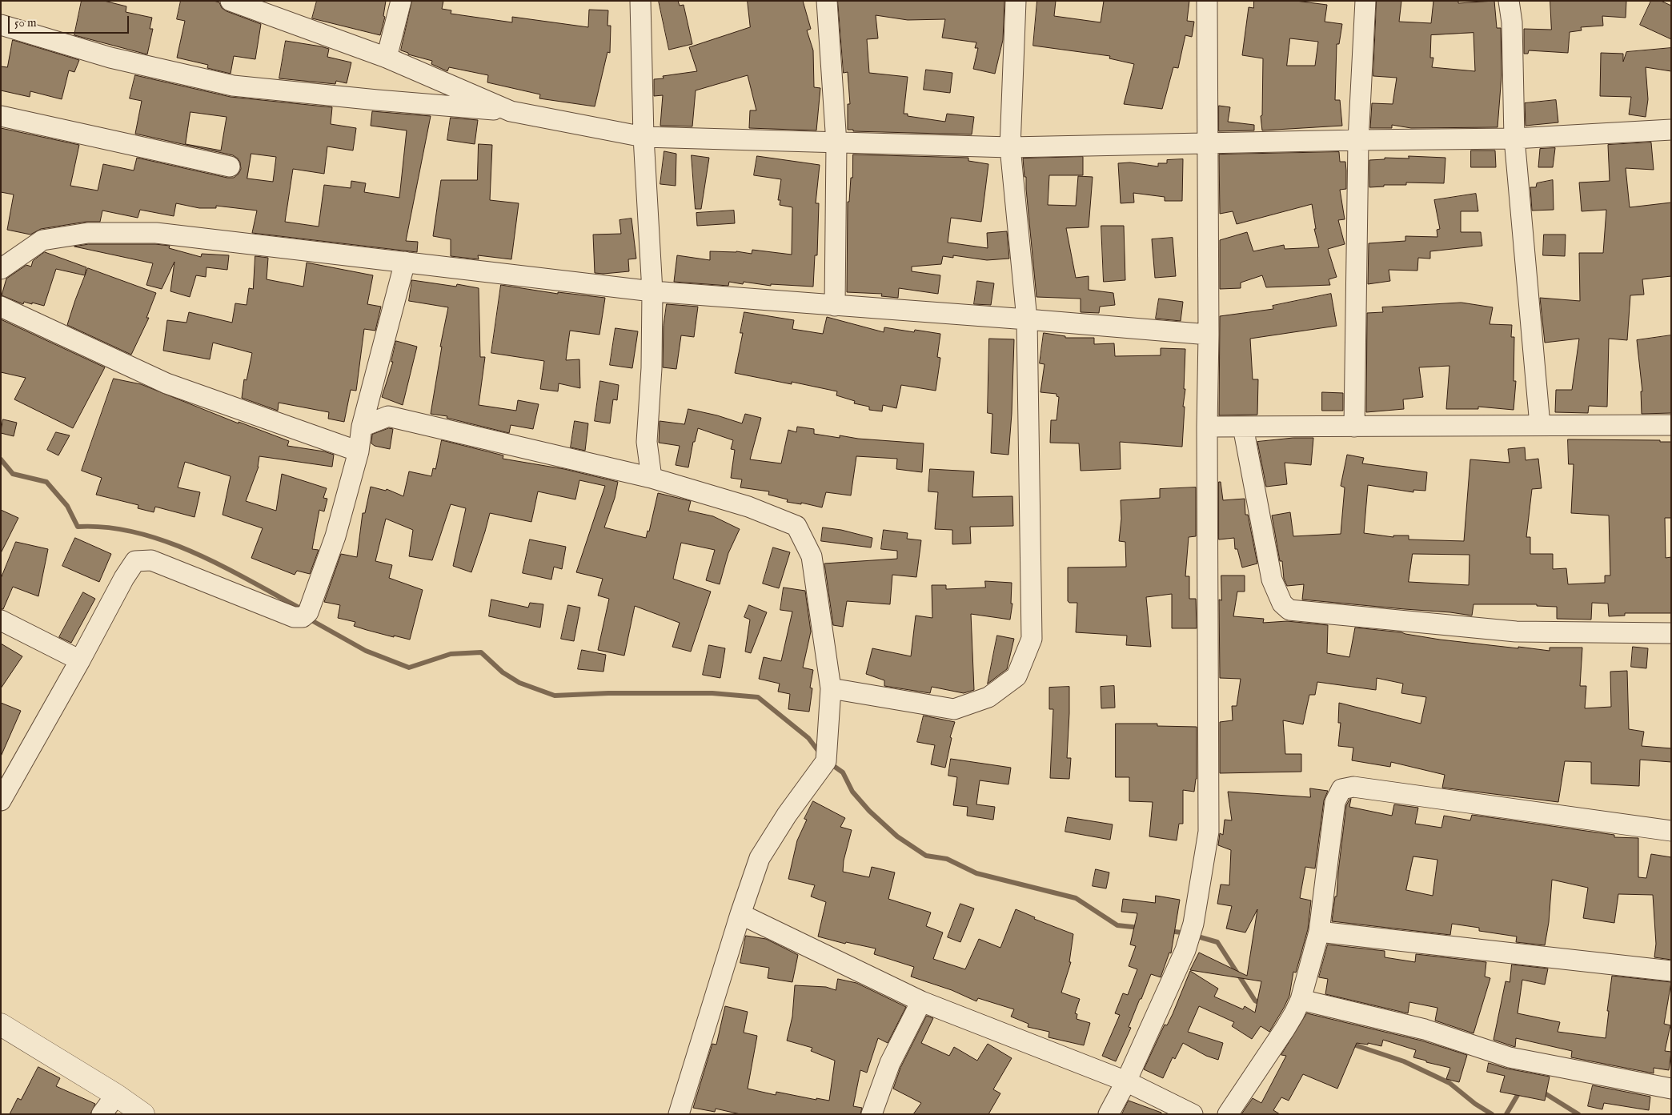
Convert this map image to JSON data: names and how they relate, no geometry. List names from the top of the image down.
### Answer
{
  "scale_bar": "50 m"
}
